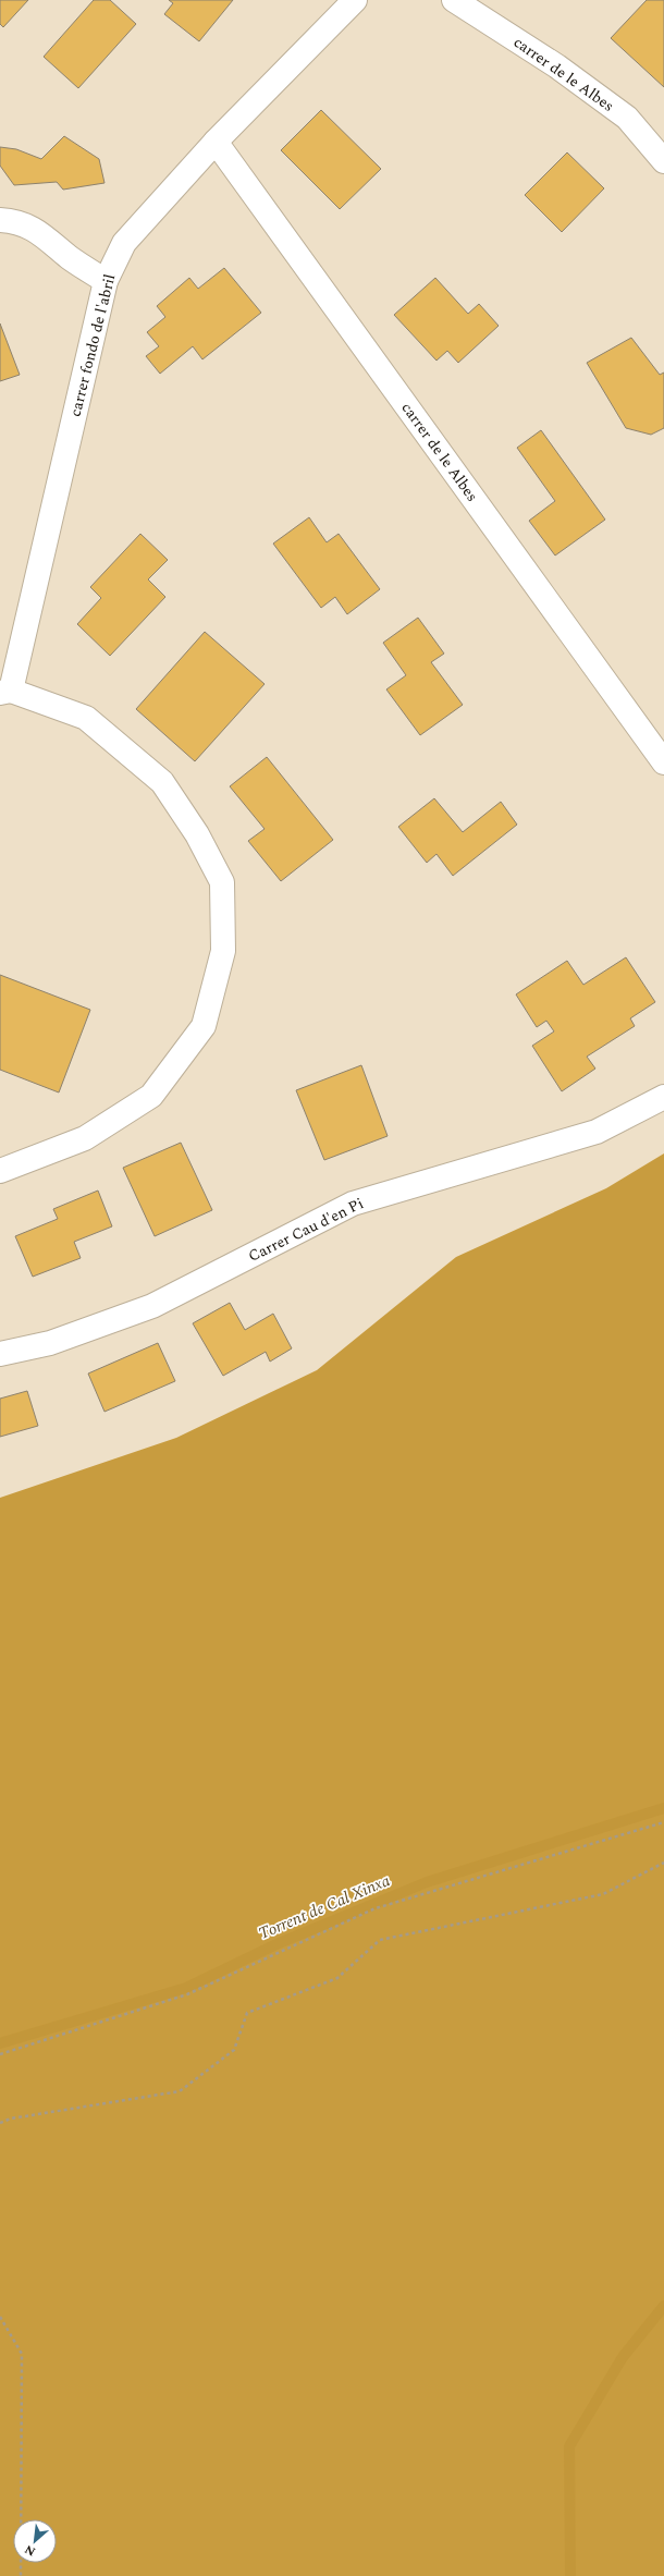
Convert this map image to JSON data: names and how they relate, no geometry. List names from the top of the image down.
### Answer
{
  "streets": {
    "street": ["carrer de le Albes", "carrer fondo de l'abril", "Carrer Cau d'en Pi"]
  },
  "crossings": [
    ["carrer de le Albes", "carrer fondo de l'abril"]
  ],
  "water": ["Torrent de Cal Xinxa"],
  "north": "bottom left"
}
